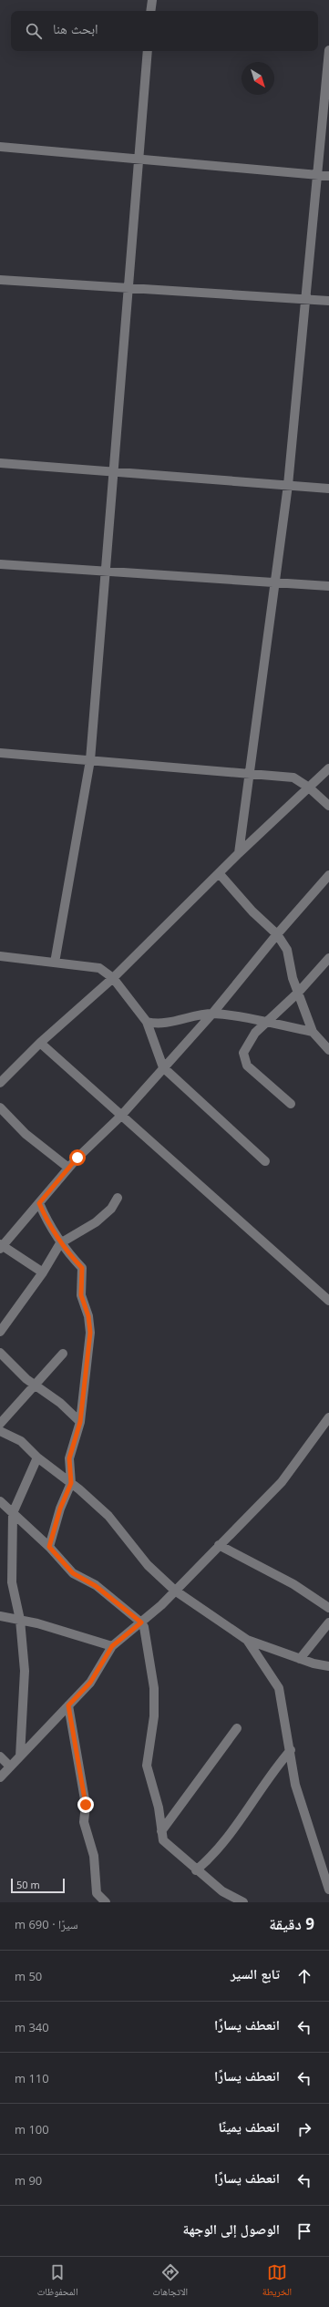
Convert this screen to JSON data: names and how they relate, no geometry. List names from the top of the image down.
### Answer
{
  "scale_bar": "50 m",
  "north": "bottom right",
  "page": {
    "search": "ابحث هنا",
    "scale": "50 m",
    "heading": ["9 دقيقة", "سيرًا · 690 m"],
    "list": [
      ["تابع السير", "50 m"],
      ["انعطف يسارًا", "340 m"],
      ["انعطف يسارًا", "110 m"],
      ["انعطف يمينًا", "100 m"],
      ["انعطف يسارًا", "90 m"],
      "الوصول إلى الوجهة"
    ],
    "nav": ["الخريطة", "الاتجاهات", "المحفوظات"]
  }
}
